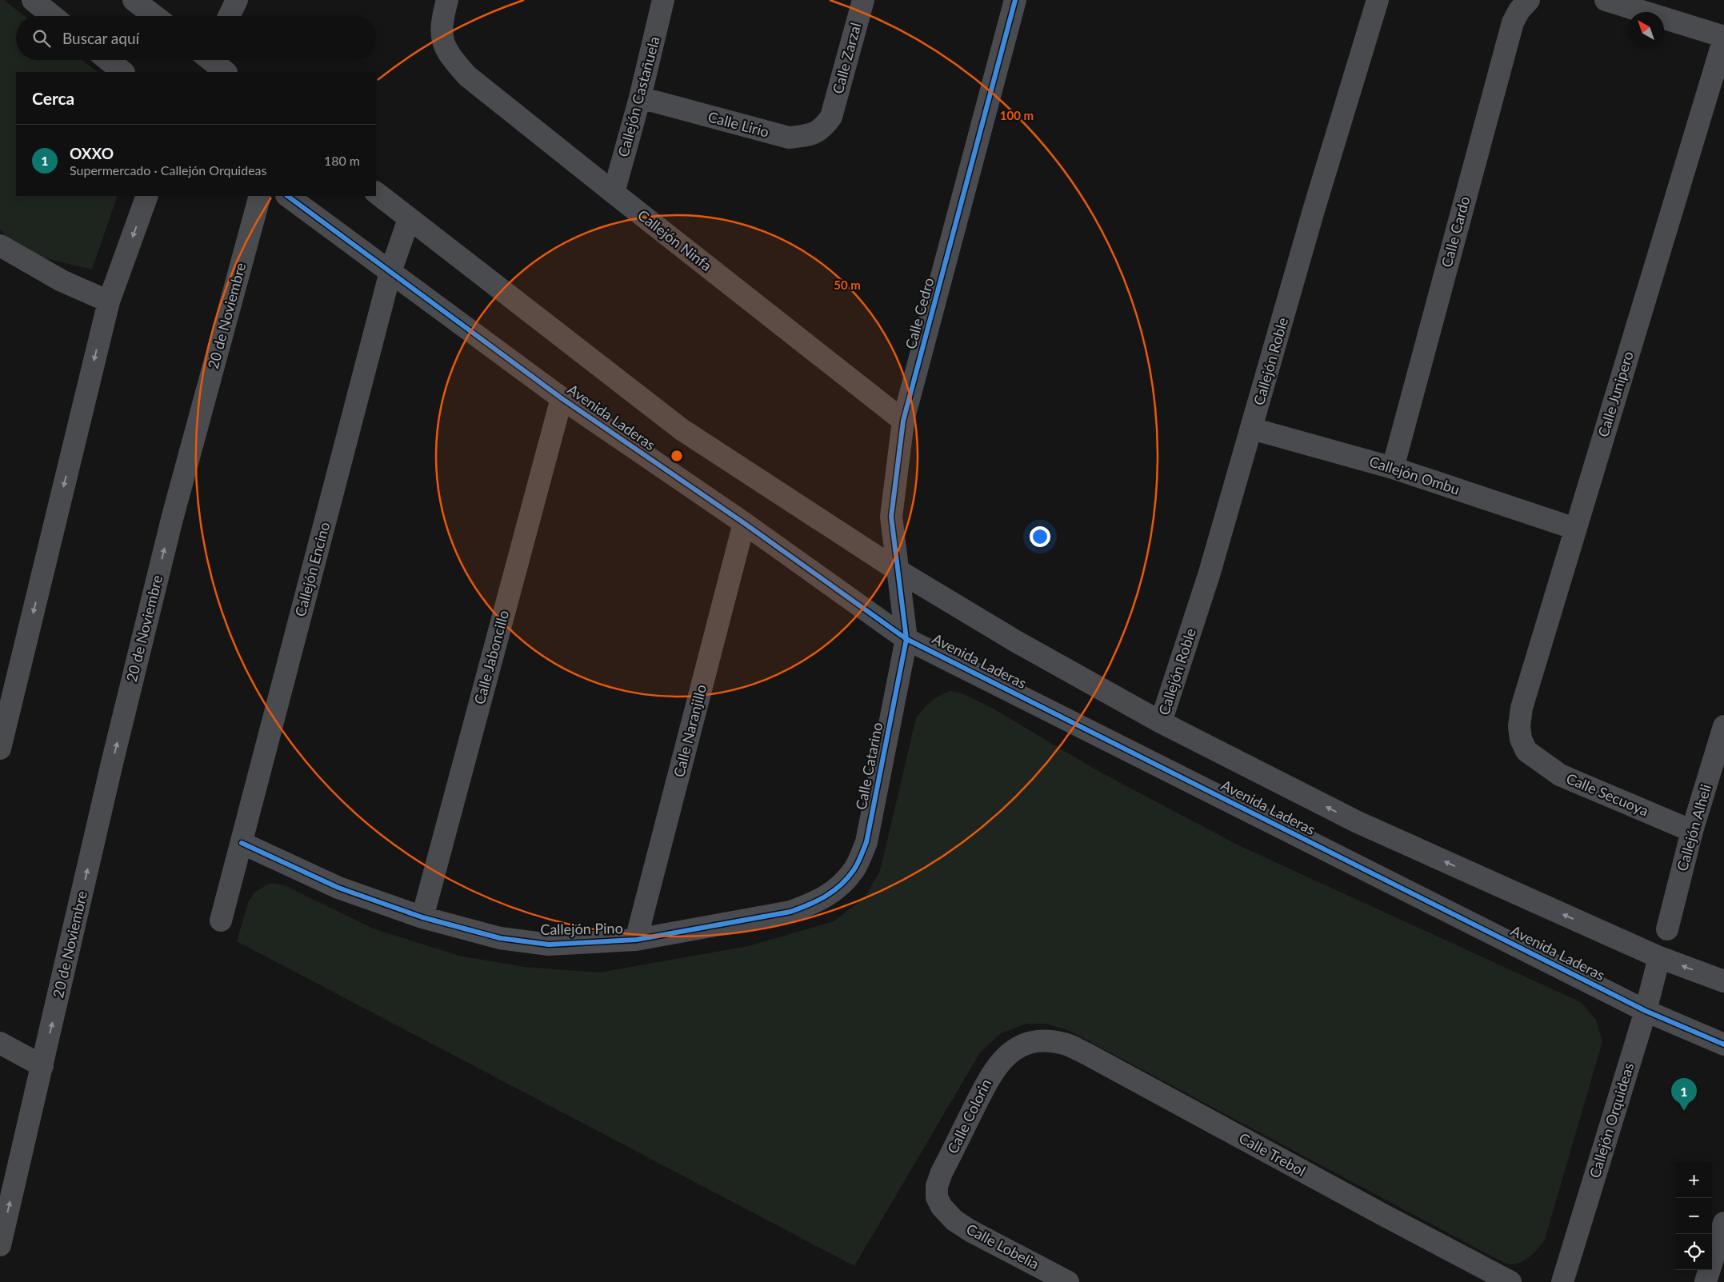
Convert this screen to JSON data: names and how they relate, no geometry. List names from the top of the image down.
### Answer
{
  "streets": {
    "street": [
      "Calle Zarzal",
      "Callejón Castañuela",
      "Calle Lirio",
      "Calle Cardo",
      "Callejón Ninfa",
      "Calle Cedro",
      "20 de Noviembre",
      "Callejón Roble",
      "Calle Junipero",
      "Avenida Laderas",
      "Callejón Ombu",
      "Callejón Encino",
      "Calle Jaboncillo",
      "Calle Naranjillo",
      "Calle Catarino",
      "Calle Secuoya",
      "Callejón Alheli",
      "Callejón Pino",
      "Calle Colorin",
      "Callejón Orquideas",
      "Calle Trebol",
      "Calle Lobelia"
    ]
  },
  "crossings": [
    ["Calle Zarzal", "Calle Lirio"],
    ["Callejón Castañuela", "Calle Lirio"],
    ["Callejón Castañuela", "Callejón Ninfa"],
    ["Calle Cardo", "Callejón Ombu"],
    ["Callejón Ninfa", "Calle Cedro"],
    ["Calle Cedro", "Avenida Laderas"],
    ["Calle Cedro", "Calle Catarino"],
    ["Callejón Roble", "Avenida Laderas"],
    ["Callejón Roble", "Callejón Ombu"],
    ["Calle Junipero", "Callejón Ombu"],
    ["Calle Junipero", "Calle Secuoya"],
    ["Avenida Laderas", "Callejón Encino"],
    ["Avenida Laderas", "Calle Jaboncillo"],
    ["Avenida Laderas", "Calle Naranjillo"],
    ["Avenida Laderas", "Calle Catarino"],
    ["Avenida Laderas", "Callejón Orquideas"],
    ["Callejón Encino", "Callejón Pino"],
    ["Calle Jaboncillo", "Callejón Pino"],
    ["Calle Naranjillo", "Callejón Pino"],
    ["Calle Catarino", "Callejón Pino"],
    ["Calle Secuoya", "Callejón Alheli"],
    ["Calle Colorin", "Calle Trebol"],
    ["Calle Colorin", "Calle Lobelia"]
  ],
  "north": "top left",
  "page": {
    "search": "Buscar aquí",
    "heading": "Cerca",
    "list": [
      {
        "mark": "1",
        "name": "OXXO",
        "note": "Supermercado · Callejón Orquideas",
        "value": "180 m"
      }
    ],
    "pins": "1",
    "map_buttons": ["+", "−"]
  },
  "rings": ["100 m", "50 m"]
}
